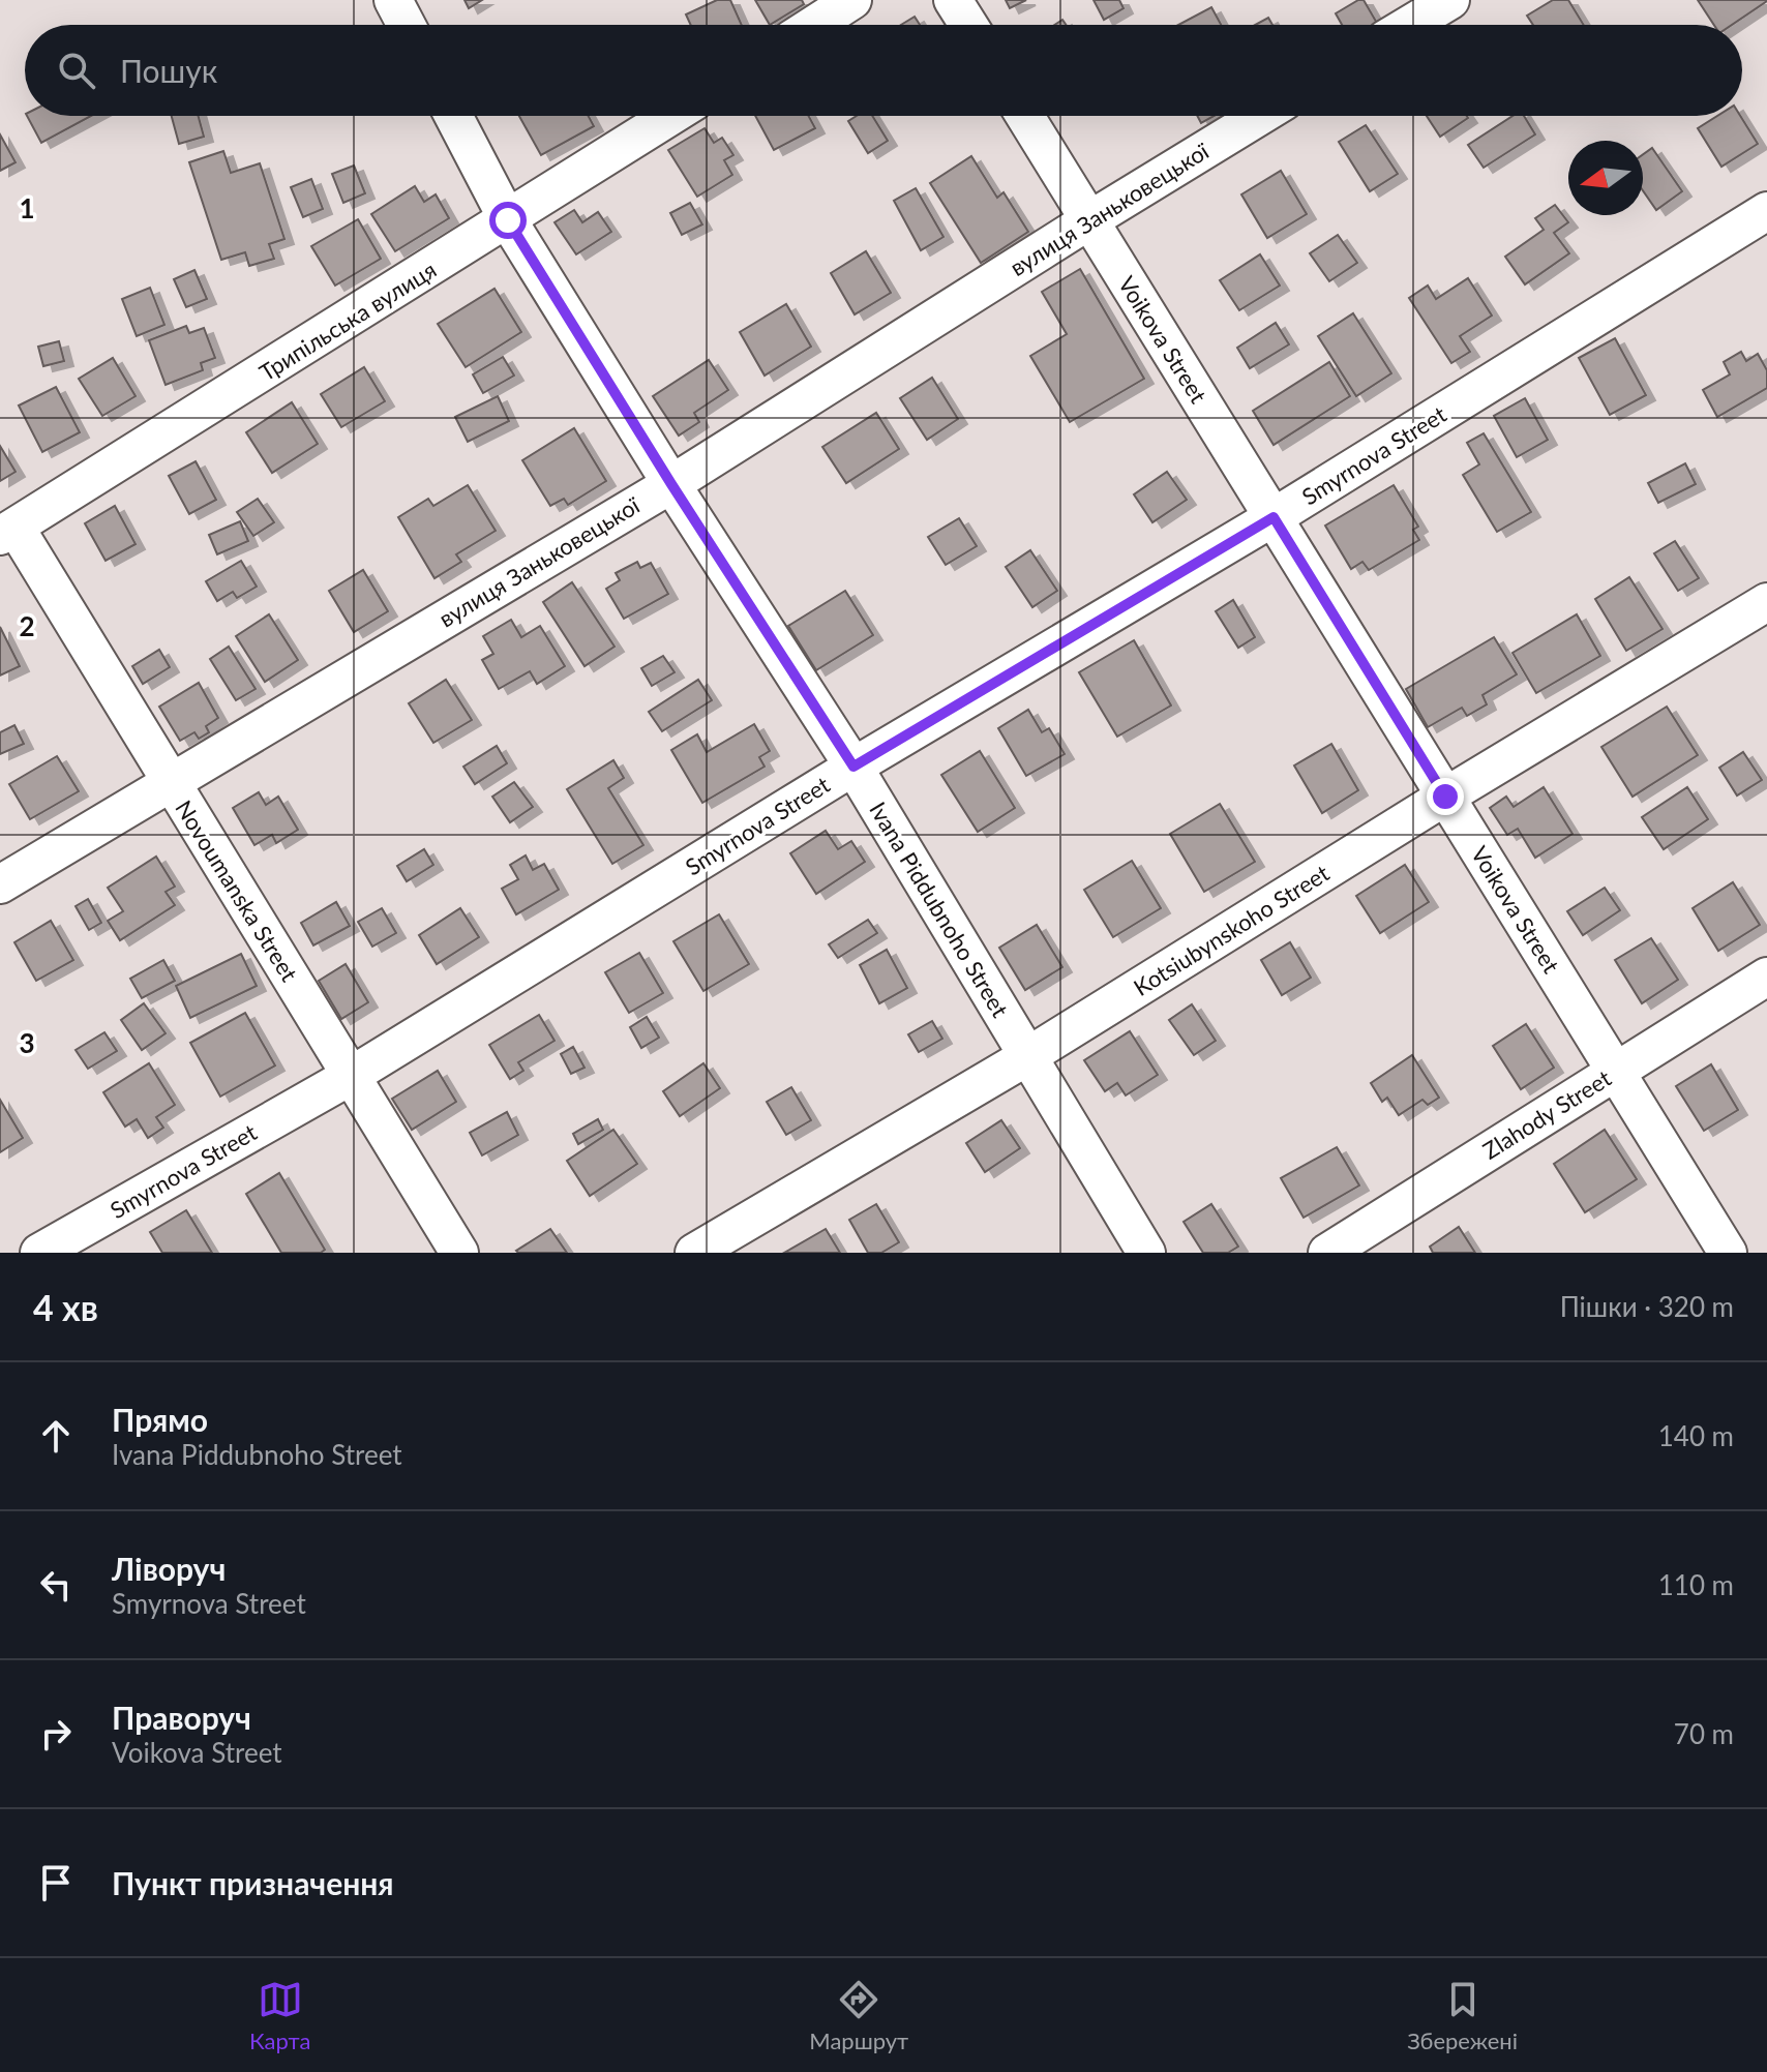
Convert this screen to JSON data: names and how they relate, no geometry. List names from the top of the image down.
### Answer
{
  "streets": {
    "street": [
      "вулиця Заньковецької",
      "Трипільська вулиця",
      "Voikova Street",
      "Smyrnova Street",
      "Novoumanska Street",
      "Ivana Piddubnoho Street",
      "Kotsiubynskoho Street",
      "Zlahody Street"
    ]
  },
  "crossings": [
    ["вулиця Заньковецької", "Voikova Street"],
    ["вулиця Заньковецької", "Novoumanska Street"],
    ["вулиця Заньковецької", "Ivana Piddubnoho Street"],
    ["Трипільська вулиця", "Novoumanska Street"],
    ["Трипільська вулиця", "Ivana Piddubnoho Street"],
    ["Voikova Street", "Smyrnova Street"],
    ["Voikova Street", "Kotsiubynskoho Street"],
    ["Voikova Street", "Zlahody Street"],
    ["Smyrnova Street", "Novoumanska Street"],
    ["Smyrnova Street", "Ivana Piddubnoho Street"],
    ["Ivana Piddubnoho Street", "Kotsiubynskoho Street"]
  ],
  "north": "left",
  "page": {
    "search": "Пошук",
    "heading": ["4 хв", "Пішки · 320 m"],
    "list": [
      ["Прямо", "Ivana Piddubnoho Street", "140 m"],
      ["Ліворуч", "Smyrnova Street", "110 m"],
      ["Праворуч", "Voikova Street", "70 m"],
      "Пункт призначення"
    ],
    "nav": ["Карта", "Маршрут", "Збережені"]
  },
  "grid": {
    "rows": ["1", "2", "3"]
  }
}
